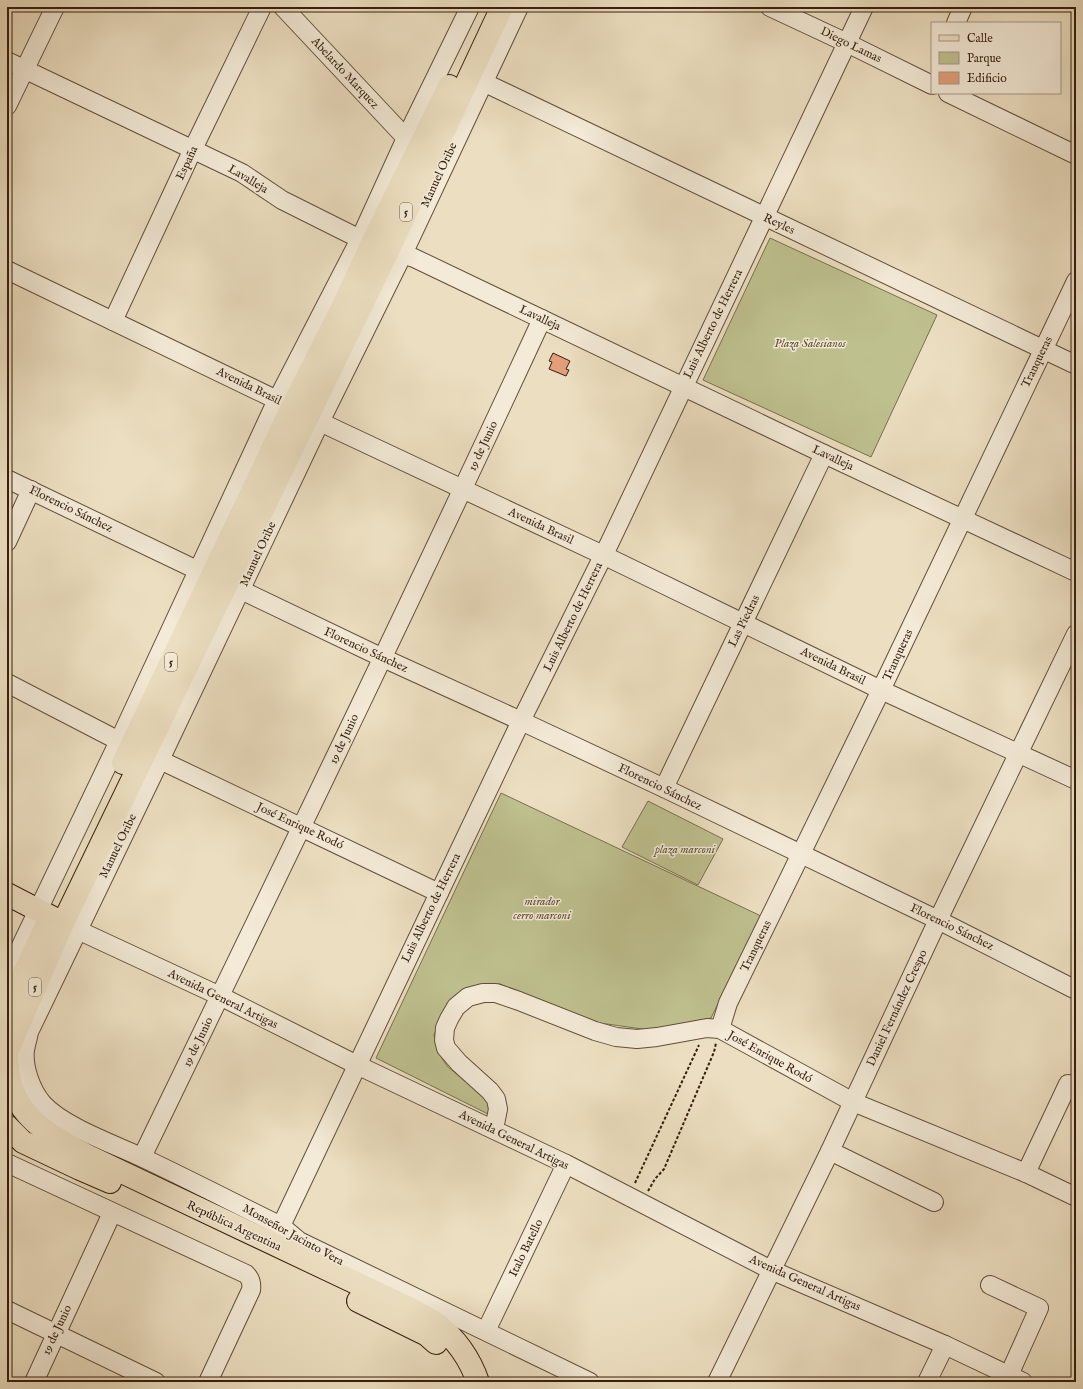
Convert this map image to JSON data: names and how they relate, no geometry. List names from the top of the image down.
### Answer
{
  "streets": {
    "main road": [
      "Manuel Oribe",
      "5",
      "Avenida General Artigas",
      "República Argentina"
    ],
    "street": [
      "Diego Lamas",
      "Abelardo Marquez",
      "España",
      "Lavalleja",
      "Reyles",
      "Luis Alberto de Herrera",
      "Tranqueras",
      "Avenida Brasil",
      "19 de Junio",
      "Florencio Sánchez",
      "Las Piedras",
      "José Enrique Rodó",
      "Daniel Fernández Crespo",
      "Monseñor Jacinto Vera",
      "Italo Batello"
    ]
  },
  "crossings": [
    ["Diego Lamas", "Luis Alberto de Herrera"],
    ["España", "Lavalleja"],
    ["España", "Avenida Brasil"],
    ["Manuel Oribe", "Lavalleja"],
    ["Manuel Oribe", "Reyles"],
    ["Manuel Oribe", "Avenida Brasil"],
    ["Manuel Oribe", "Florencio Sánchez"],
    ["Manuel Oribe", "José Enrique Rodó"],
    ["Manuel Oribe", "Avenida General Artigas"],
    ["Manuel Oribe", "Monseñor Jacinto Vera"],
    ["Lavalleja", "Luis Alberto de Herrera"],
    ["Lavalleja", "Tranqueras"],
    ["Lavalleja", "19 de Junio"],
    ["Lavalleja", "Las Piedras"],
    ["Reyles", "Luis Alberto de Herrera"],
    ["Reyles", "Tranqueras"],
    ["Luis Alberto de Herrera", "Avenida Brasil"],
    ["Luis Alberto de Herrera", "Florencio Sánchez"],
    ["Luis Alberto de Herrera", "José Enrique Rodó"],
    ["Luis Alberto de Herrera", "Avenida General Artigas"],
    ["Luis Alberto de Herrera", "Monseñor Jacinto Vera"],
    ["Tranqueras", "Avenida Brasil"],
    ["Tranqueras", "Florencio Sánchez"],
    ["Tranqueras", "José Enrique Rodó"],
    ["Avenida Brasil", "19 de Junio"],
    ["Avenida Brasil", "Las Piedras"],
    ["Avenida Brasil", "Daniel Fernández Crespo"],
    ["19 de Junio", "Florencio Sánchez"],
    ["19 de Junio", "José Enrique Rodó"],
    ["19 de Junio", "Avenida General Artigas"],
    ["19 de Junio", "Monseñor Jacinto Vera"],
    ["Florencio Sánchez", "Las Piedras"],
    ["Florencio Sánchez", "Daniel Fernández Crespo"],
    ["José Enrique Rodó", "Daniel Fernández Crespo"],
    ["Avenida General Artigas", "Daniel Fernández Crespo"],
    ["Avenida General Artigas", "Italo Batello"],
    ["Monseñor Jacinto Vera", "Italo Batello"]
  ],
  "parks": ["Plaza Salesianos", "plaza marconi", "mirador cerro marconi"],
  "legend": ["Calle", "Parque", "Edificio"]
}
